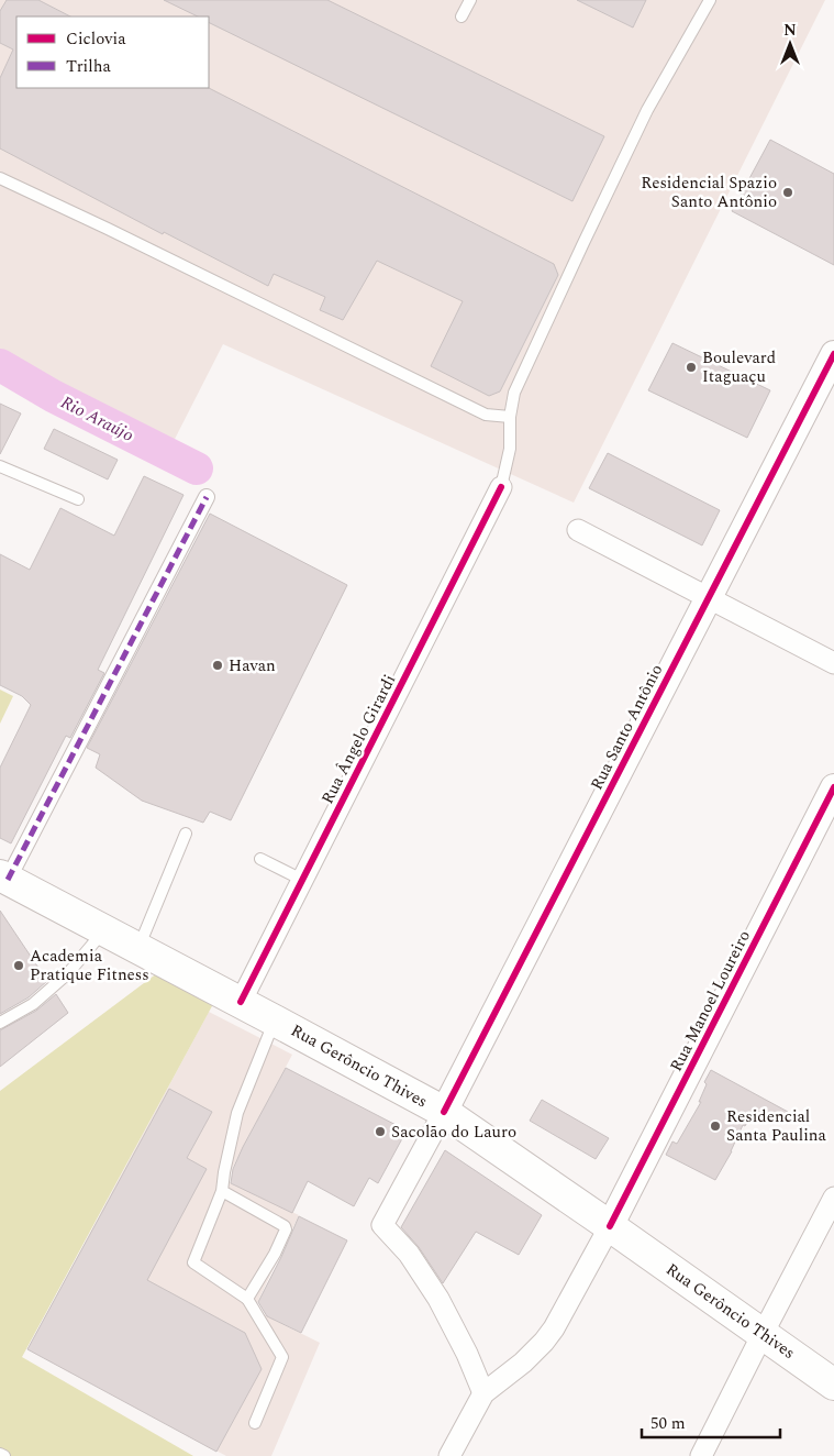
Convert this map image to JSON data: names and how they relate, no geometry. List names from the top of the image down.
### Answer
{
  "streets": {
    "main road": ["Rua Gerôncio Thives"],
    "street": ["Rua Santo Antônio", "Rua Ângelo Girardi", "Rua Manoel Loureiro"]
  },
  "crossings": [
    ["Rua Santo Antônio", "Rua Manoel Loureiro"],
    ["Rua Santo Antônio", "Rua Gerôncio Thives"],
    ["Rua Ângelo Girardi", "Rua Gerôncio Thives"],
    ["Rua Manoel Loureiro", "Rua Gerôncio Thives"]
  ],
  "water": ["Rio Araújo"],
  "places": [
    "Residencial Spazio Santo Antônio",
    "Boulevard Itaguaçu",
    "Havan",
    "Academia Pratique Fitness",
    "Residencial Santa Paulina",
    "Sacolão do Lauro"
  ],
  "legend": ["Ciclovia", "Trilha"],
  "scale_bar": "50 m",
  "north": "top"
}
